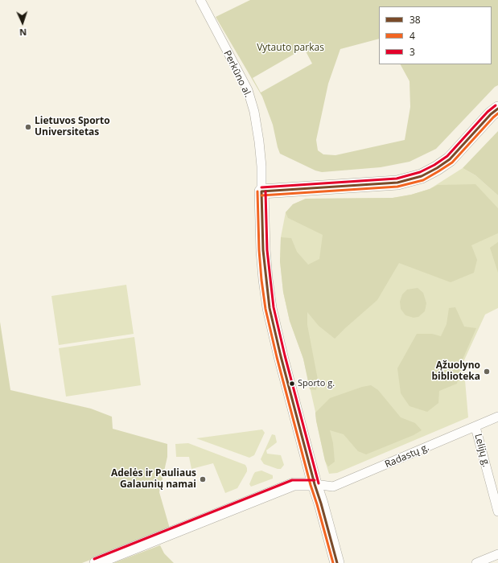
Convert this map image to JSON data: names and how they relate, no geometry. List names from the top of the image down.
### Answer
{
  "streets": {
    "street": ["Perkūno al.", "Lelijų g.", "Radastų g."]
  },
  "crossings": [
    ["Lelijų g.", "Radastų g."]
  ],
  "parks": ["Vytauto parkas"],
  "places": [
    "Lietuvos Sporto Universitetas",
    "Ąžuolyno biblioteka",
    "Sporto g.",
    "Adelės ir Pauliaus Galaunių namai"
  ],
  "lines": ["transit line 3", "transit line 38", "transit line 4"],
  "legend": ["38", "4", "3"],
  "north": "bottom"
}
